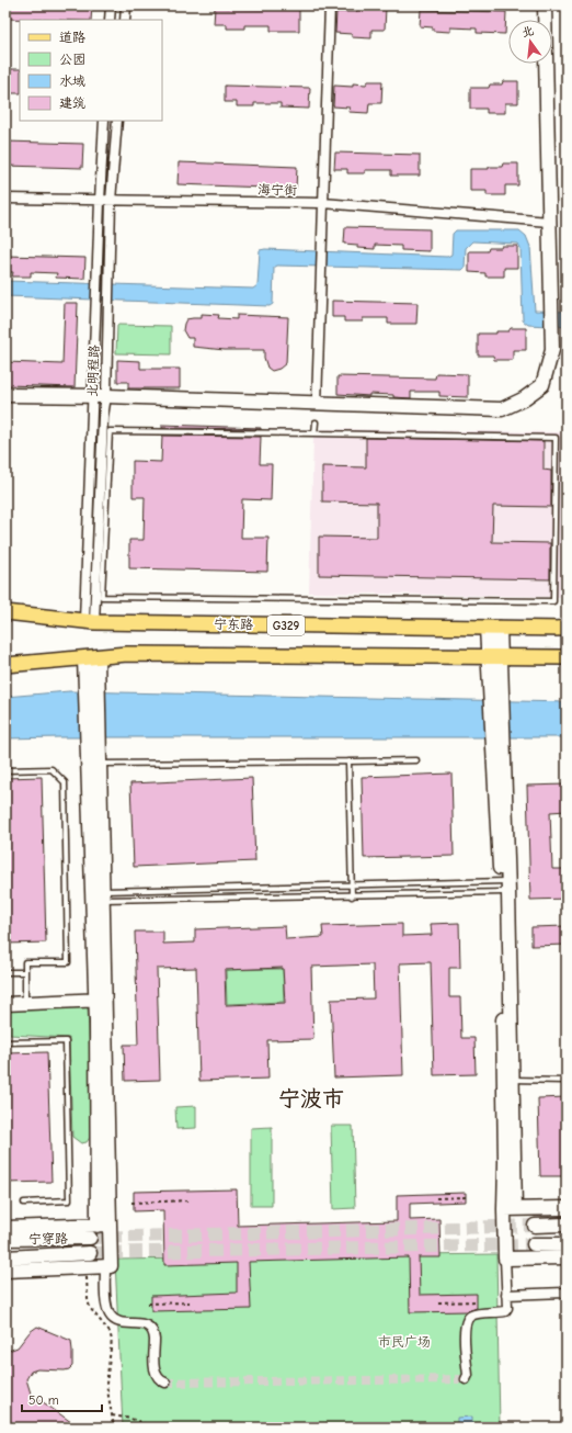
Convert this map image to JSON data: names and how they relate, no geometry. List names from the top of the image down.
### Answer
{
  "streets": {
    "main road": ["宁东路", "G329"],
    "street": ["海宁街", "北明程路", "宁穿路"]
  },
  "crossings": [
    ["海宁街", "北明程路"],
    ["北明程路", "宁东路"]
  ],
  "districts": ["宁波市"],
  "parks": ["市民广场"],
  "legend": [
    "道路",
    "公园",
    "水域",
    "建筑"
  ],
  "scale_bar": "50 m",
  "north": "top"
}
